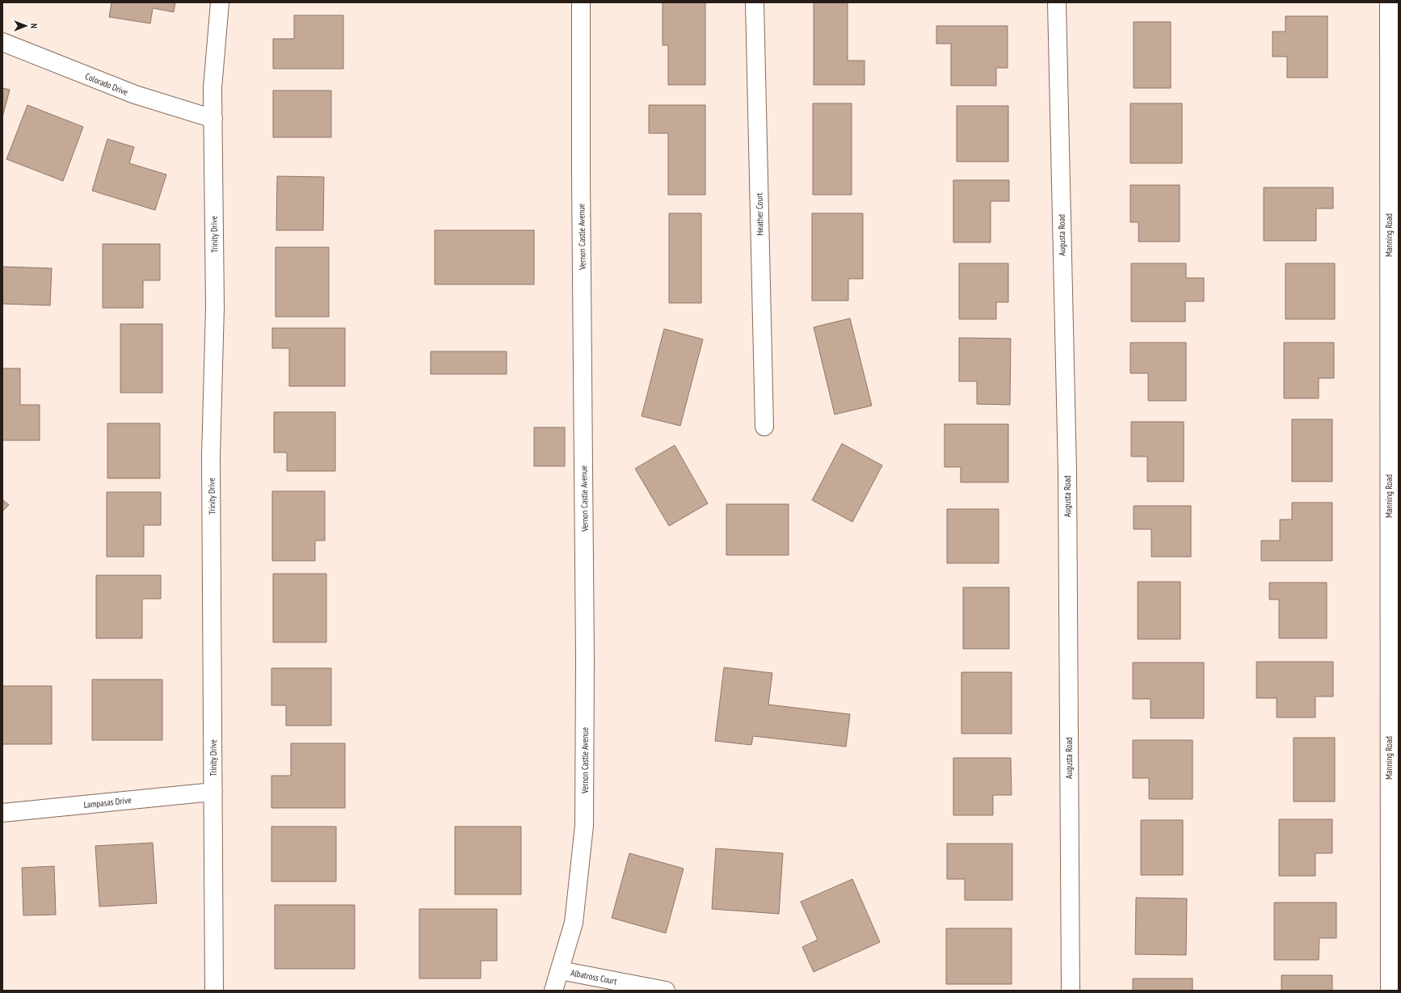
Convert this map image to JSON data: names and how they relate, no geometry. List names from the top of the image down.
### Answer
{
  "streets": {
    "street": [
      "Colorado Drive",
      "Heather Court",
      "Trinity Drive",
      "Augusta Road",
      "Manning Road",
      "Vernon Castle Avenue",
      "Lampasas Drive",
      "Albatross Court"
    ]
  },
  "crossings": [
    ["Colorado Drive", "Trinity Drive"],
    ["Trinity Drive", "Lampasas Drive"],
    ["Vernon Castle Avenue", "Albatross Court"]
  ],
  "north": "right"
}
